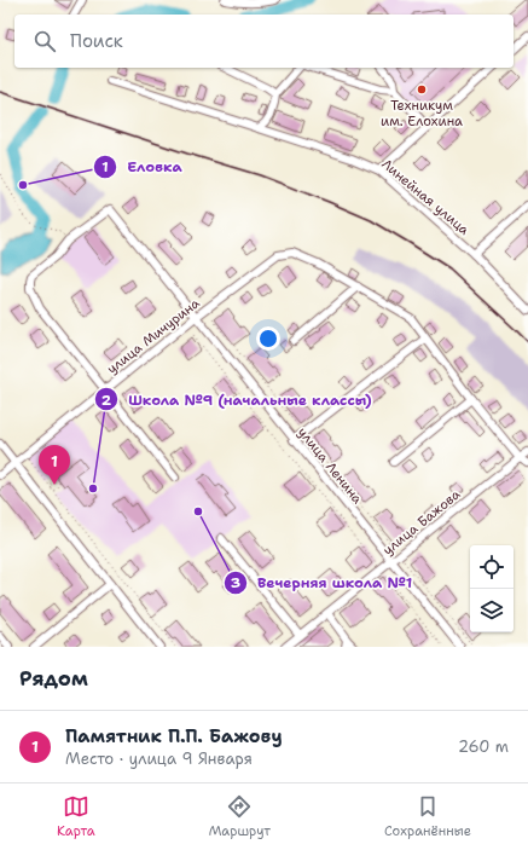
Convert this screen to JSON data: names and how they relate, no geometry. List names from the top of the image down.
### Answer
{
  "streets": {
    "street": [
      "Линейная улица",
      "улица Мичурина",
      "улица Ленина",
      "улица Бажова"
    ]
  },
  "crossings": [
    ["улица Мичурина", "улица Ленина"],
    ["улица Ленина", "улица Бажова"]
  ],
  "places": [
    "Техникум им. Елохина",
    "Еловка",
    "Школа №9 (начальные классы)",
    "Вечерняя школа №1"
  ],
  "page": {
    "search": "Поиск",
    "pins": "1",
    "heading": "Рядом",
    "list": [
      {
        "mark": "1",
        "name": "Памятник П.П. Бажову",
        "note": "Место · улица 9 Января",
        "value": "260 m"
      }
    ],
    "nav": ["Карта", "Маршрут", "Сохранённые"]
  }
}
